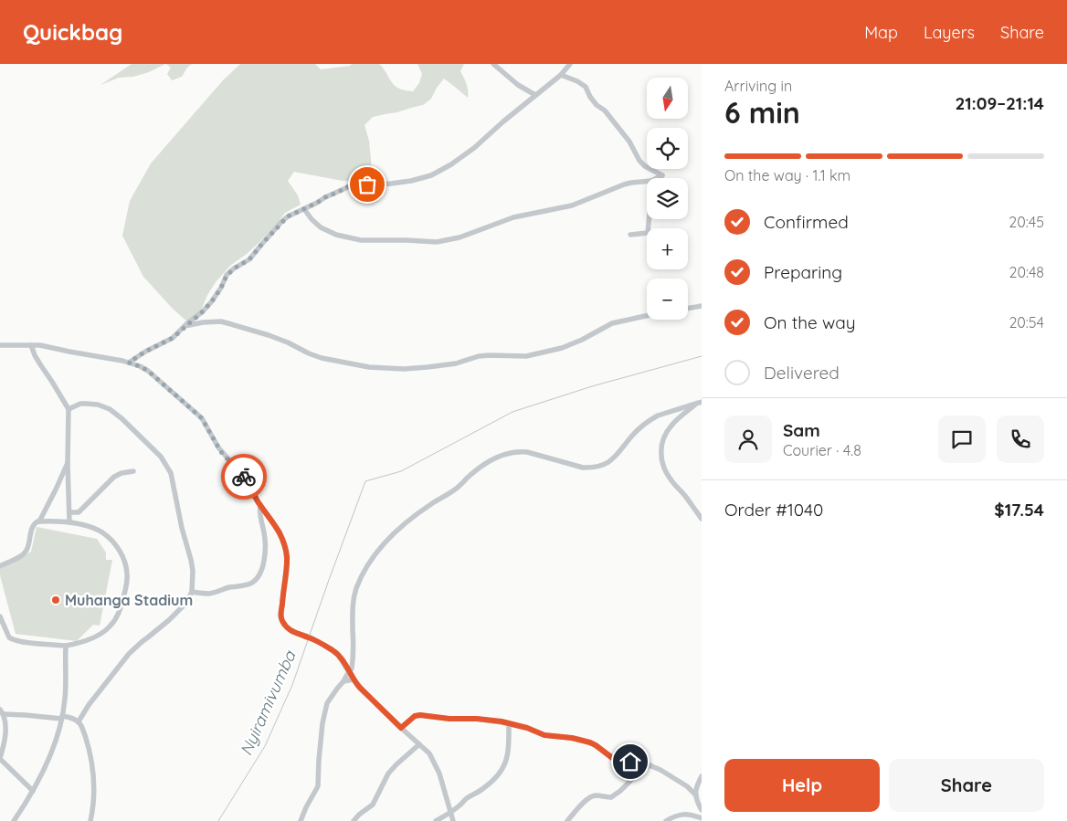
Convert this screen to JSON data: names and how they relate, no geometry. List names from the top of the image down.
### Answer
{
  "water": ["Nyiramivumba"],
  "places": ["Muhanga Stadium"],
  "north": "bottom",
  "page": {
    "header": "Quickbag",
    "nav": ["Map", "Layers", "Share"],
    "heading": ["6 min", "Arriving in", "21:09–21:14"],
    "panel": [
      "Sam",
      "Courier · 4.8",
      "Order #1040",
      "$17.54"
    ],
    "map_buttons": ["+", "−"],
    "bar": "On the way · 1.1 km",
    "list": [
      ["Confirmed", "20:45"],
      ["Preparing", "20:48"],
      ["On the way", "20:54"],
      "Delivered"
    ],
    "buttons": ["Help", "Share"]
  }
}
